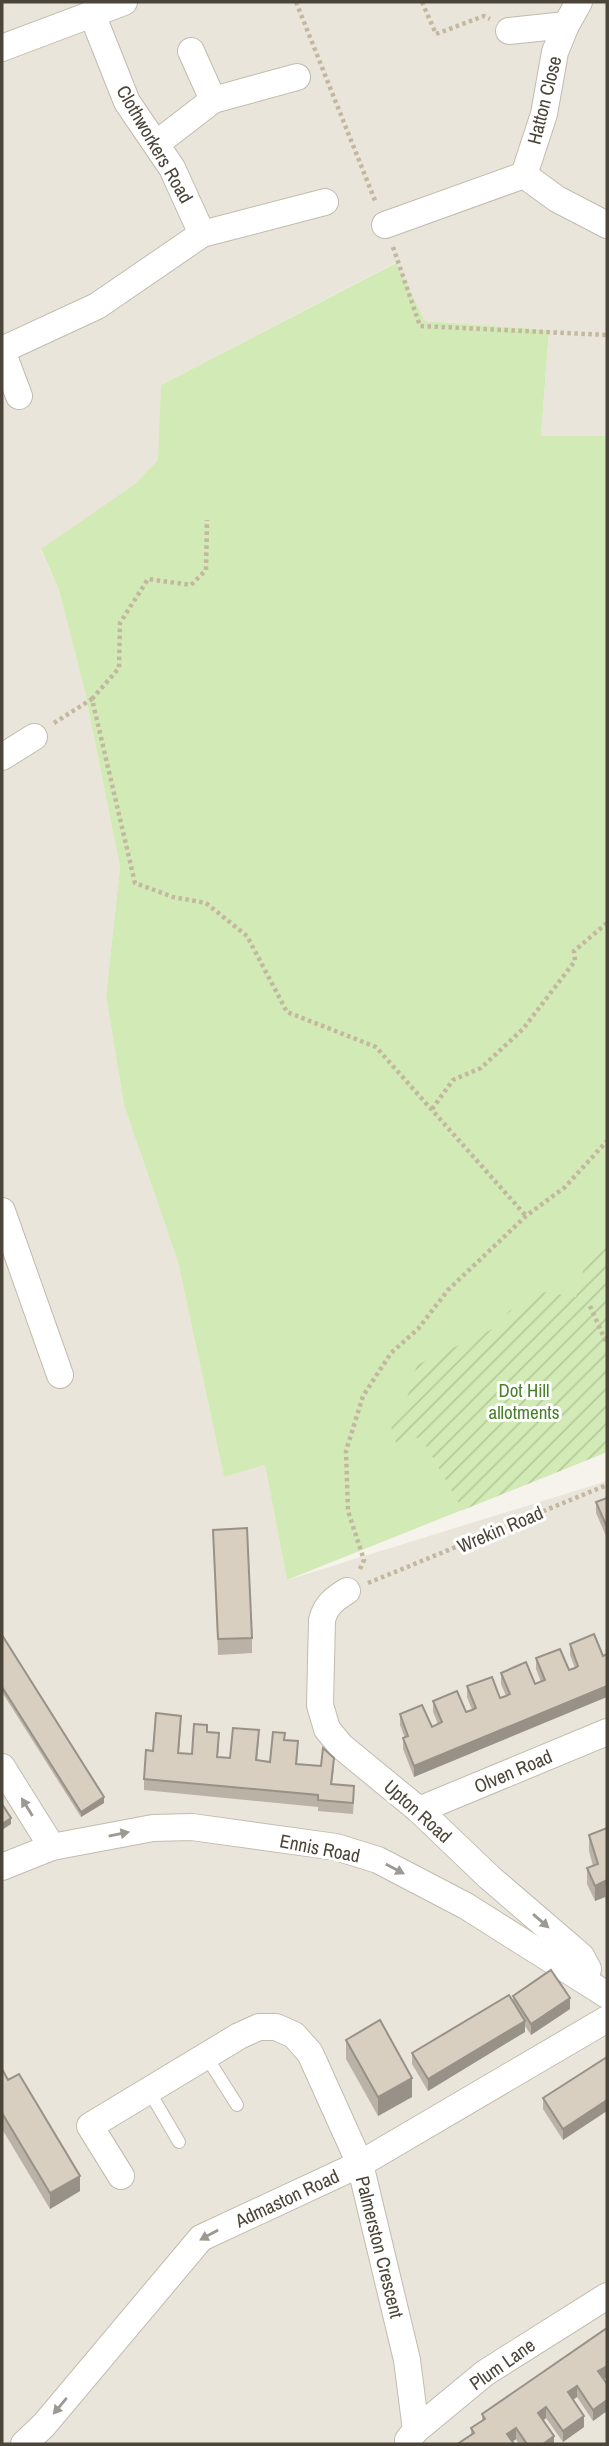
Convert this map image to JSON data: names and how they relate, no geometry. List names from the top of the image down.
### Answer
{
  "streets": {
    "street": [
      "Hatton Close",
      "Clothworkers Road",
      "Olven Road",
      "Upton Road",
      "Ennis Road",
      "Admaston Road",
      "Palmerston Crescent",
      "Plum Lane"
    ],
    "path": ["Wrekin Road"]
  },
  "crossings": [
    ["Olven Road", "Upton Road"],
    ["Upton Road", "Ennis Road"],
    ["Admaston Road", "Palmerston Crescent"],
    ["Palmerston Crescent", "Plum Lane"]
  ],
  "one_way": ["Upton Road", "Ennis Road", "Admaston Road"],
  "parks": ["Dot Hill allotments"]
}
